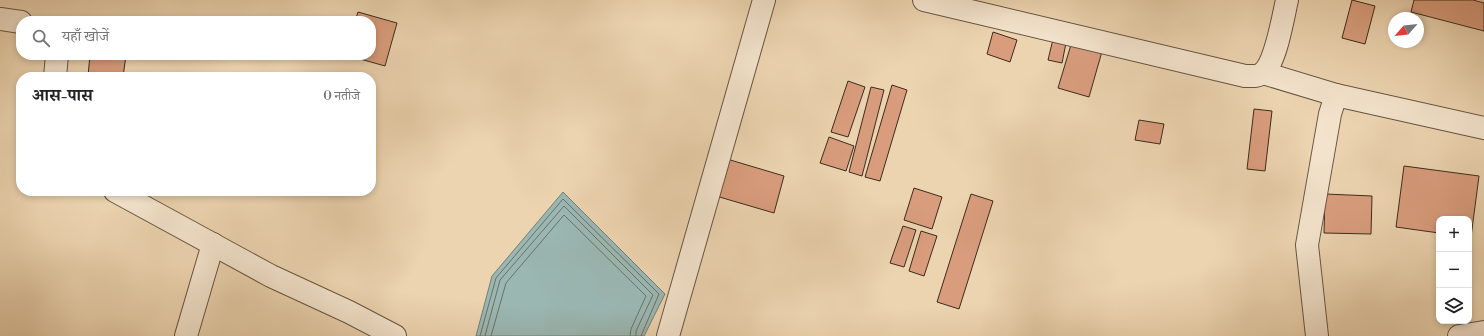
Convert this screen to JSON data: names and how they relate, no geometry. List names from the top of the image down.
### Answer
{
  "north": "bottom left",
  "page": {
    "search": "यहाँ खोजें",
    "heading": ["आस-पास", "0 नतीजे"],
    "map_buttons": ["+", "−"]
  }
}
